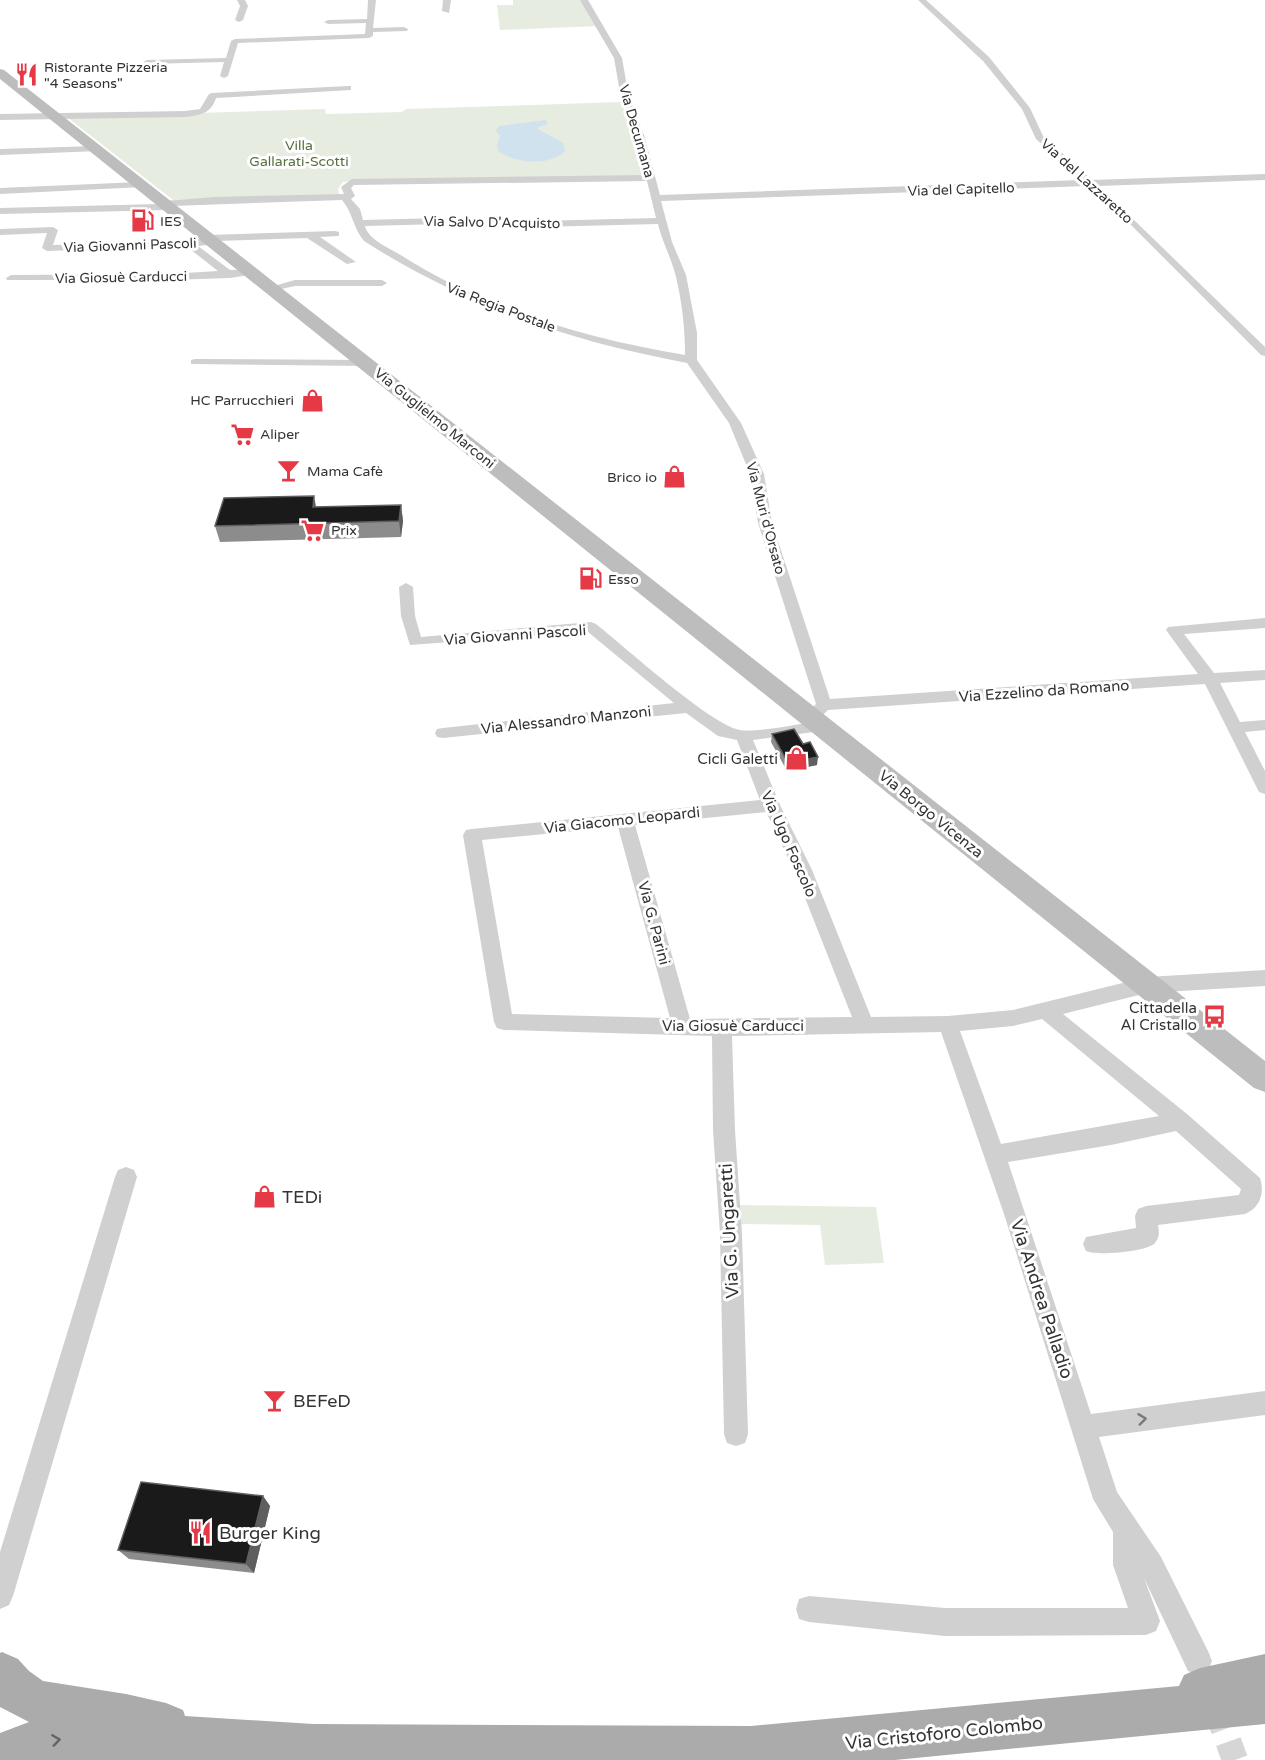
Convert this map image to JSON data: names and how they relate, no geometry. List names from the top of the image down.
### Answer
{
  "streets": {
    "main road": ["Via Cristoforo Colombo"],
    "street": [
      "Via Decumana",
      "Via del Lazzaretto",
      "Via del Capitello",
      "Via Salvo D'Acquisto",
      "Via Giovanni Pascoli",
      "Via Giosuè Carducci",
      "Via Regia Postale",
      "Via Guglielmo Marconi",
      "Via Muri d'Orsato",
      "Via Ezzelino da Romano",
      "Via Alessandro Manzoni",
      "Via Borgo Vicenza",
      "Via Giacomo Leopardi",
      "Via Ugo Foscolo",
      "Via G. Parini",
      "Via G. Ungaretti",
      "Via Andrea Palladio"
    ]
  },
  "crossings": [
    ["Via Decumana", "Via del Capitello"],
    ["Via Decumana", "Via Salvo D'Acquisto"],
    ["Via Decumana", "Via Regia Postale"],
    ["Via Decumana", "Via Muri d'Orsato"],
    ["Via del Lazzaretto", "Via del Capitello"],
    ["Via Salvo D'Acquisto", "Via Regia Postale"],
    ["Via Giovanni Pascoli", "Via Giosuè Carducci"],
    ["Via Giovanni Pascoli", "Via Guglielmo Marconi"],
    ["Via Giovanni Pascoli", "Via Alessandro Manzoni"],
    ["Via Giovanni Pascoli", "Via Ugo Foscolo"],
    ["Via Giosuè Carducci", "Via Guglielmo Marconi"],
    ["Via Giosuè Carducci", "Via Borgo Vicenza"],
    ["Via Giosuè Carducci", "Via Giacomo Leopardi"],
    ["Via Giosuè Carducci", "Via Ugo Foscolo"],
    ["Via Giosuè Carducci", "Via G. Parini"],
    ["Via Giosuè Carducci", "Via G. Ungaretti"],
    ["Via Giosuè Carducci", "Via Andrea Palladio"],
    ["Via Regia Postale", "Via Muri d'Orsato"],
    ["Via Guglielmo Marconi", "Via Borgo Vicenza"],
    ["Via Muri d'Orsato", "Via Ezzelino da Romano"],
    ["Via Muri d'Orsato", "Via Borgo Vicenza"],
    ["Via Ezzelino da Romano", "Via Borgo Vicenza"],
    ["Via Giacomo Leopardi", "Via Ugo Foscolo"],
    ["Via Giacomo Leopardi", "Via G. Parini"]
  ],
  "parks": ["Villa Gallarati-Scotti"],
  "places": {
    "restaurant": ["Ristorante Pizzeria \"4 Seasons\"", "Burger King"],
    "fuel station": ["IES", "Esso"],
    "shop": [
      "HC Parrucchieri",
      "Brico io",
      "Cicli Galetti",
      "TEDi"
    ],
    "supermarket": ["Aliper", "Prix"],
    "bar": ["Mama Cafè", "BEFeD"],
    "bus stop": ["Cittadella Al Cristallo"]
  }
}
